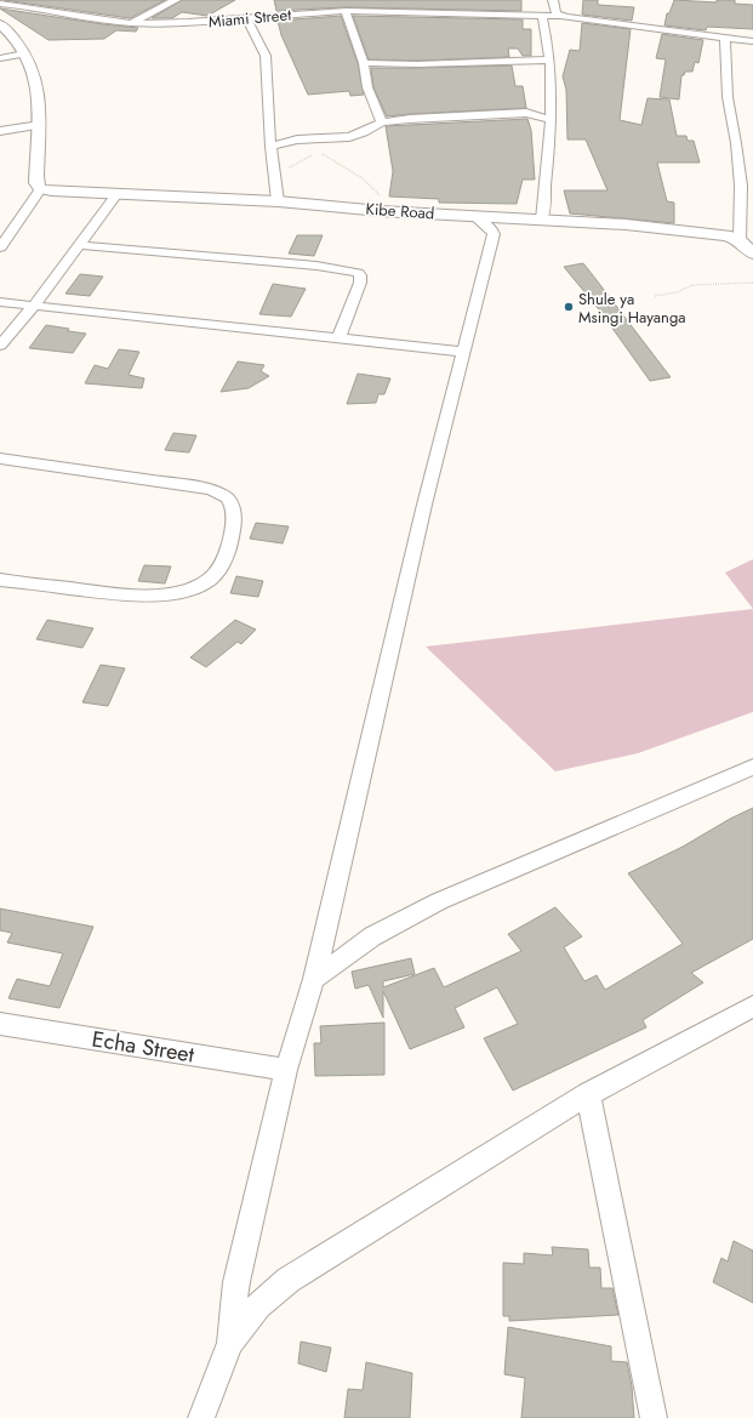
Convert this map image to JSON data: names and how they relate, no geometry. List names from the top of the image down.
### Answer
{
  "streets": {
    "street": ["Miami Street", "Kibe Road", "Echa Street"]
  },
  "places": ["Shule ya Msingi Hayanga"]
}
